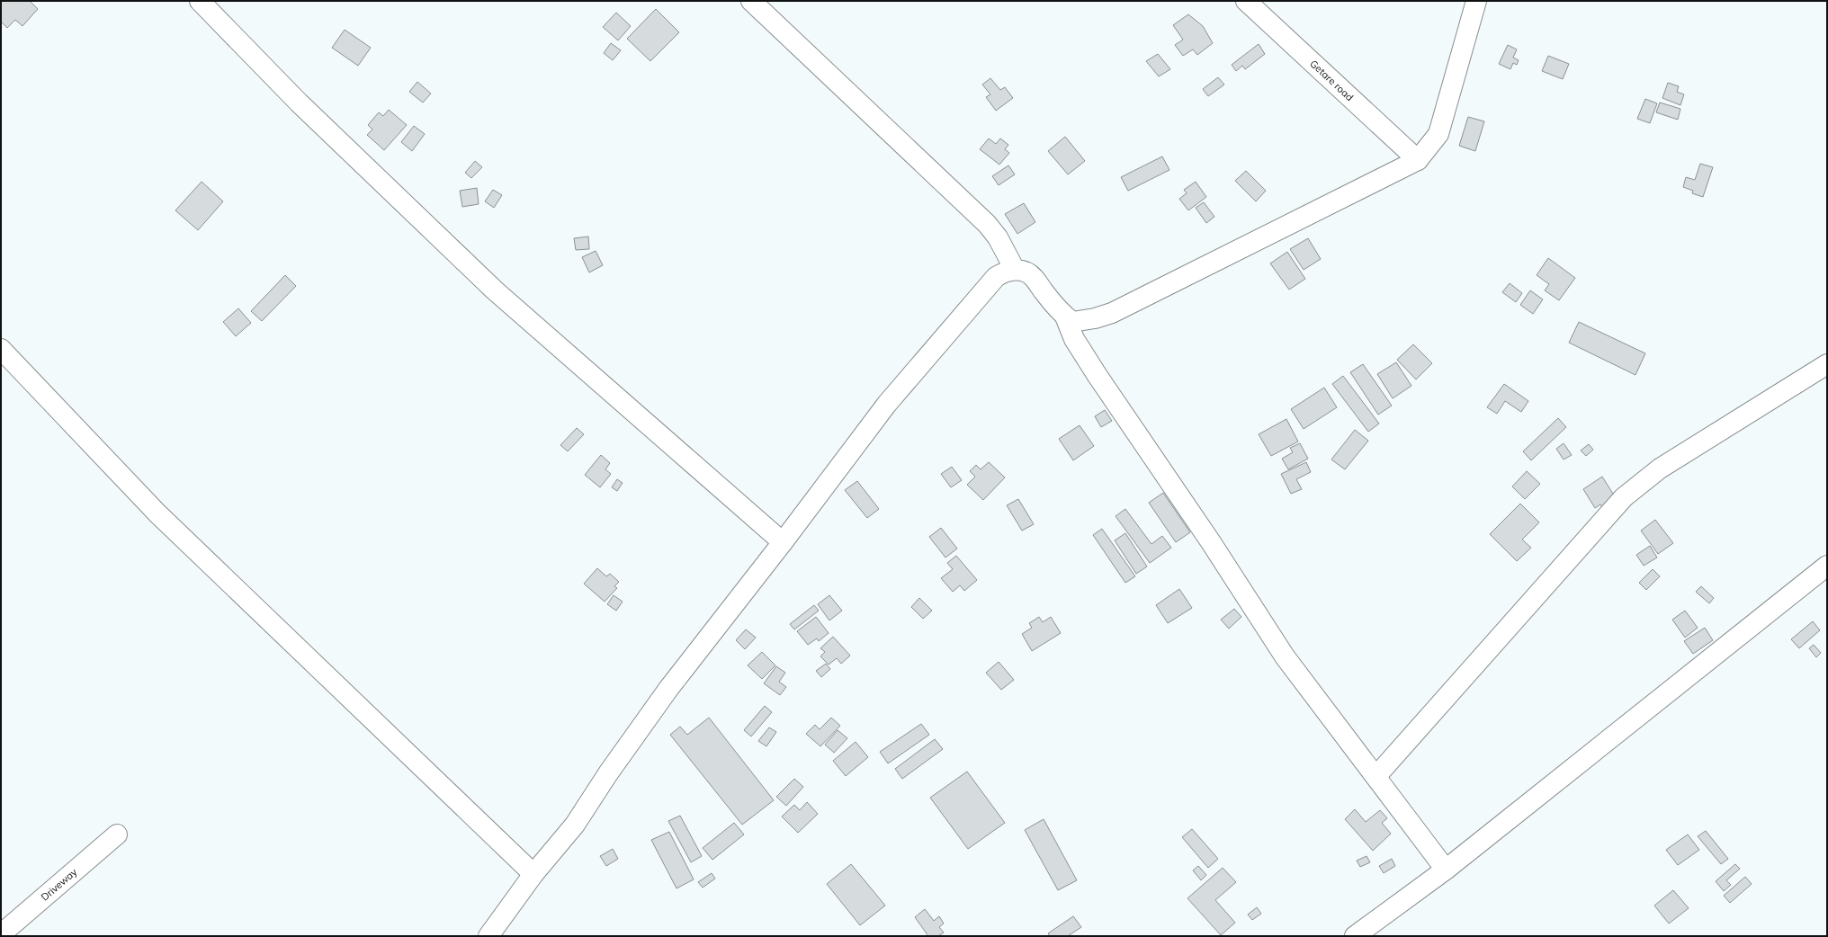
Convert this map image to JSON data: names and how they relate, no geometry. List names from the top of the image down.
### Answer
{
  "streets": {
    "street": ["Getare road", "Driveway"]
  }
}
